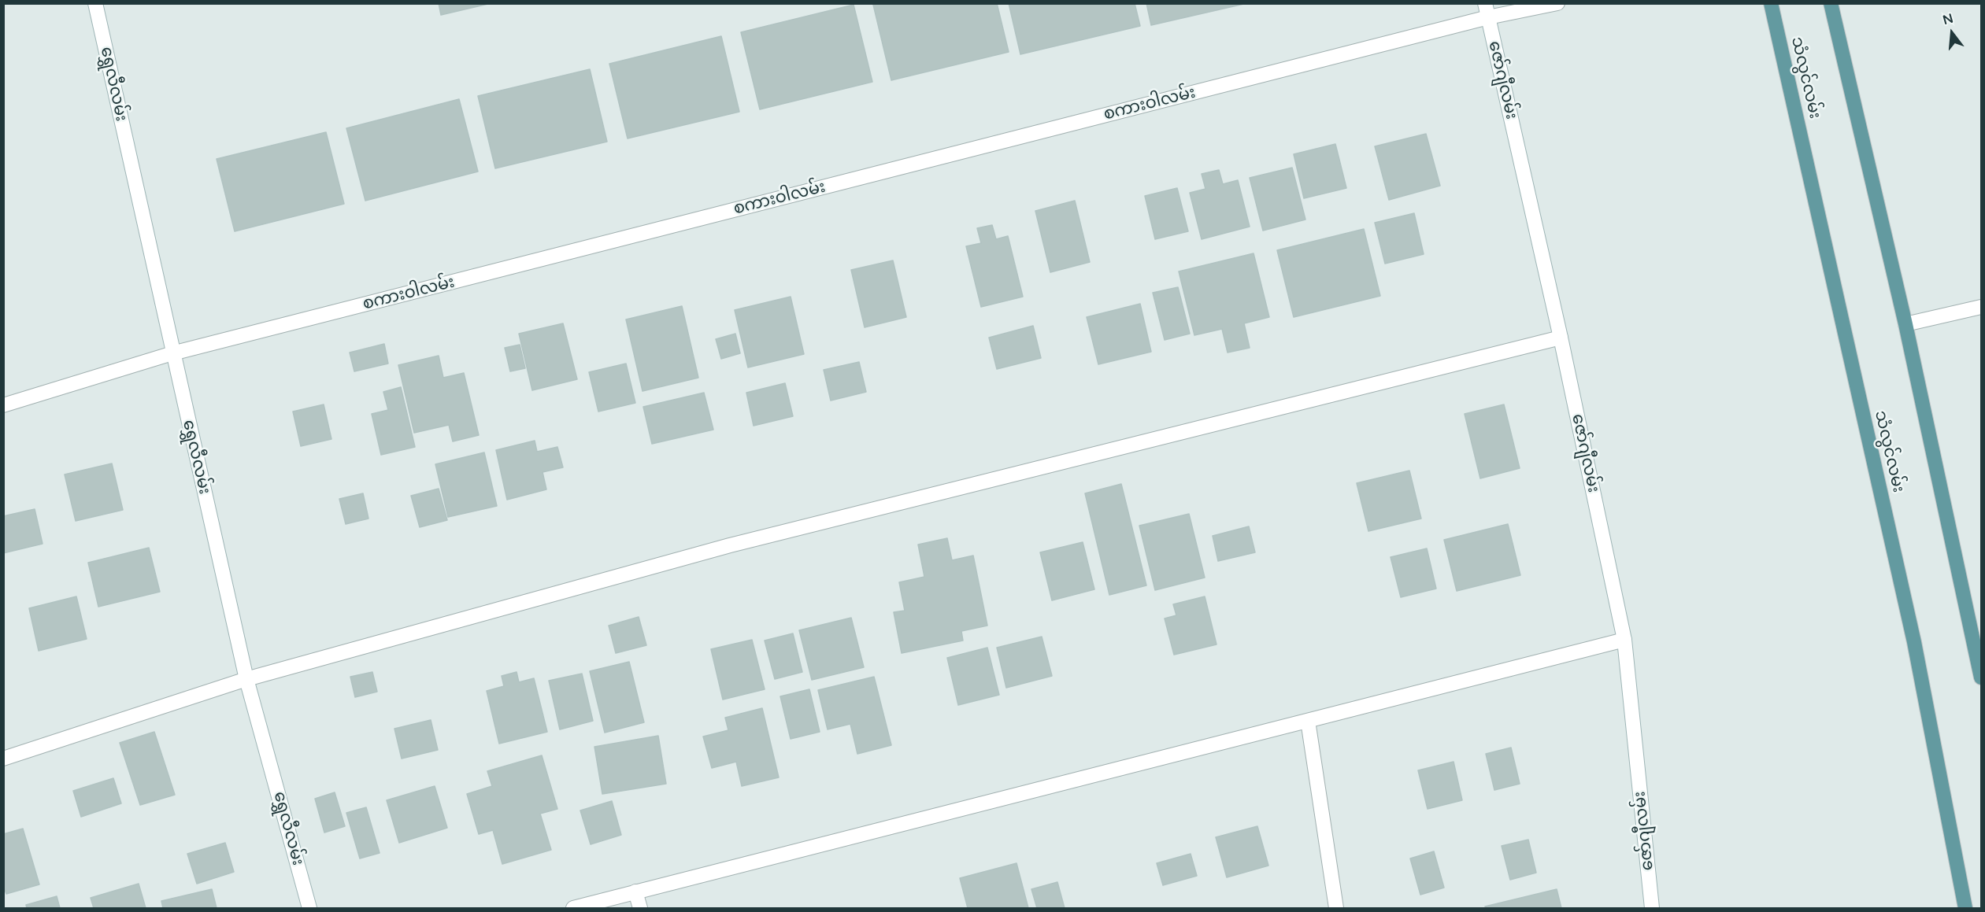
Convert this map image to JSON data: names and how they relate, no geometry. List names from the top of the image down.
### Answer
{
  "streets": {
    "main road": ["သံလွင်လမ်း"],
    "street": ["ဇော်ဂျီလမ်း", "ရွှေလီလမ်း", "စကားဝါလမ်း"]
  },
  "crossings": [
    ["ဇော်ဂျီလမ်း", "စကားဝါလမ်း"],
    ["ရွှေလီလမ်း", "စကားဝါလမ်း"]
  ],
  "north": "top"
}
